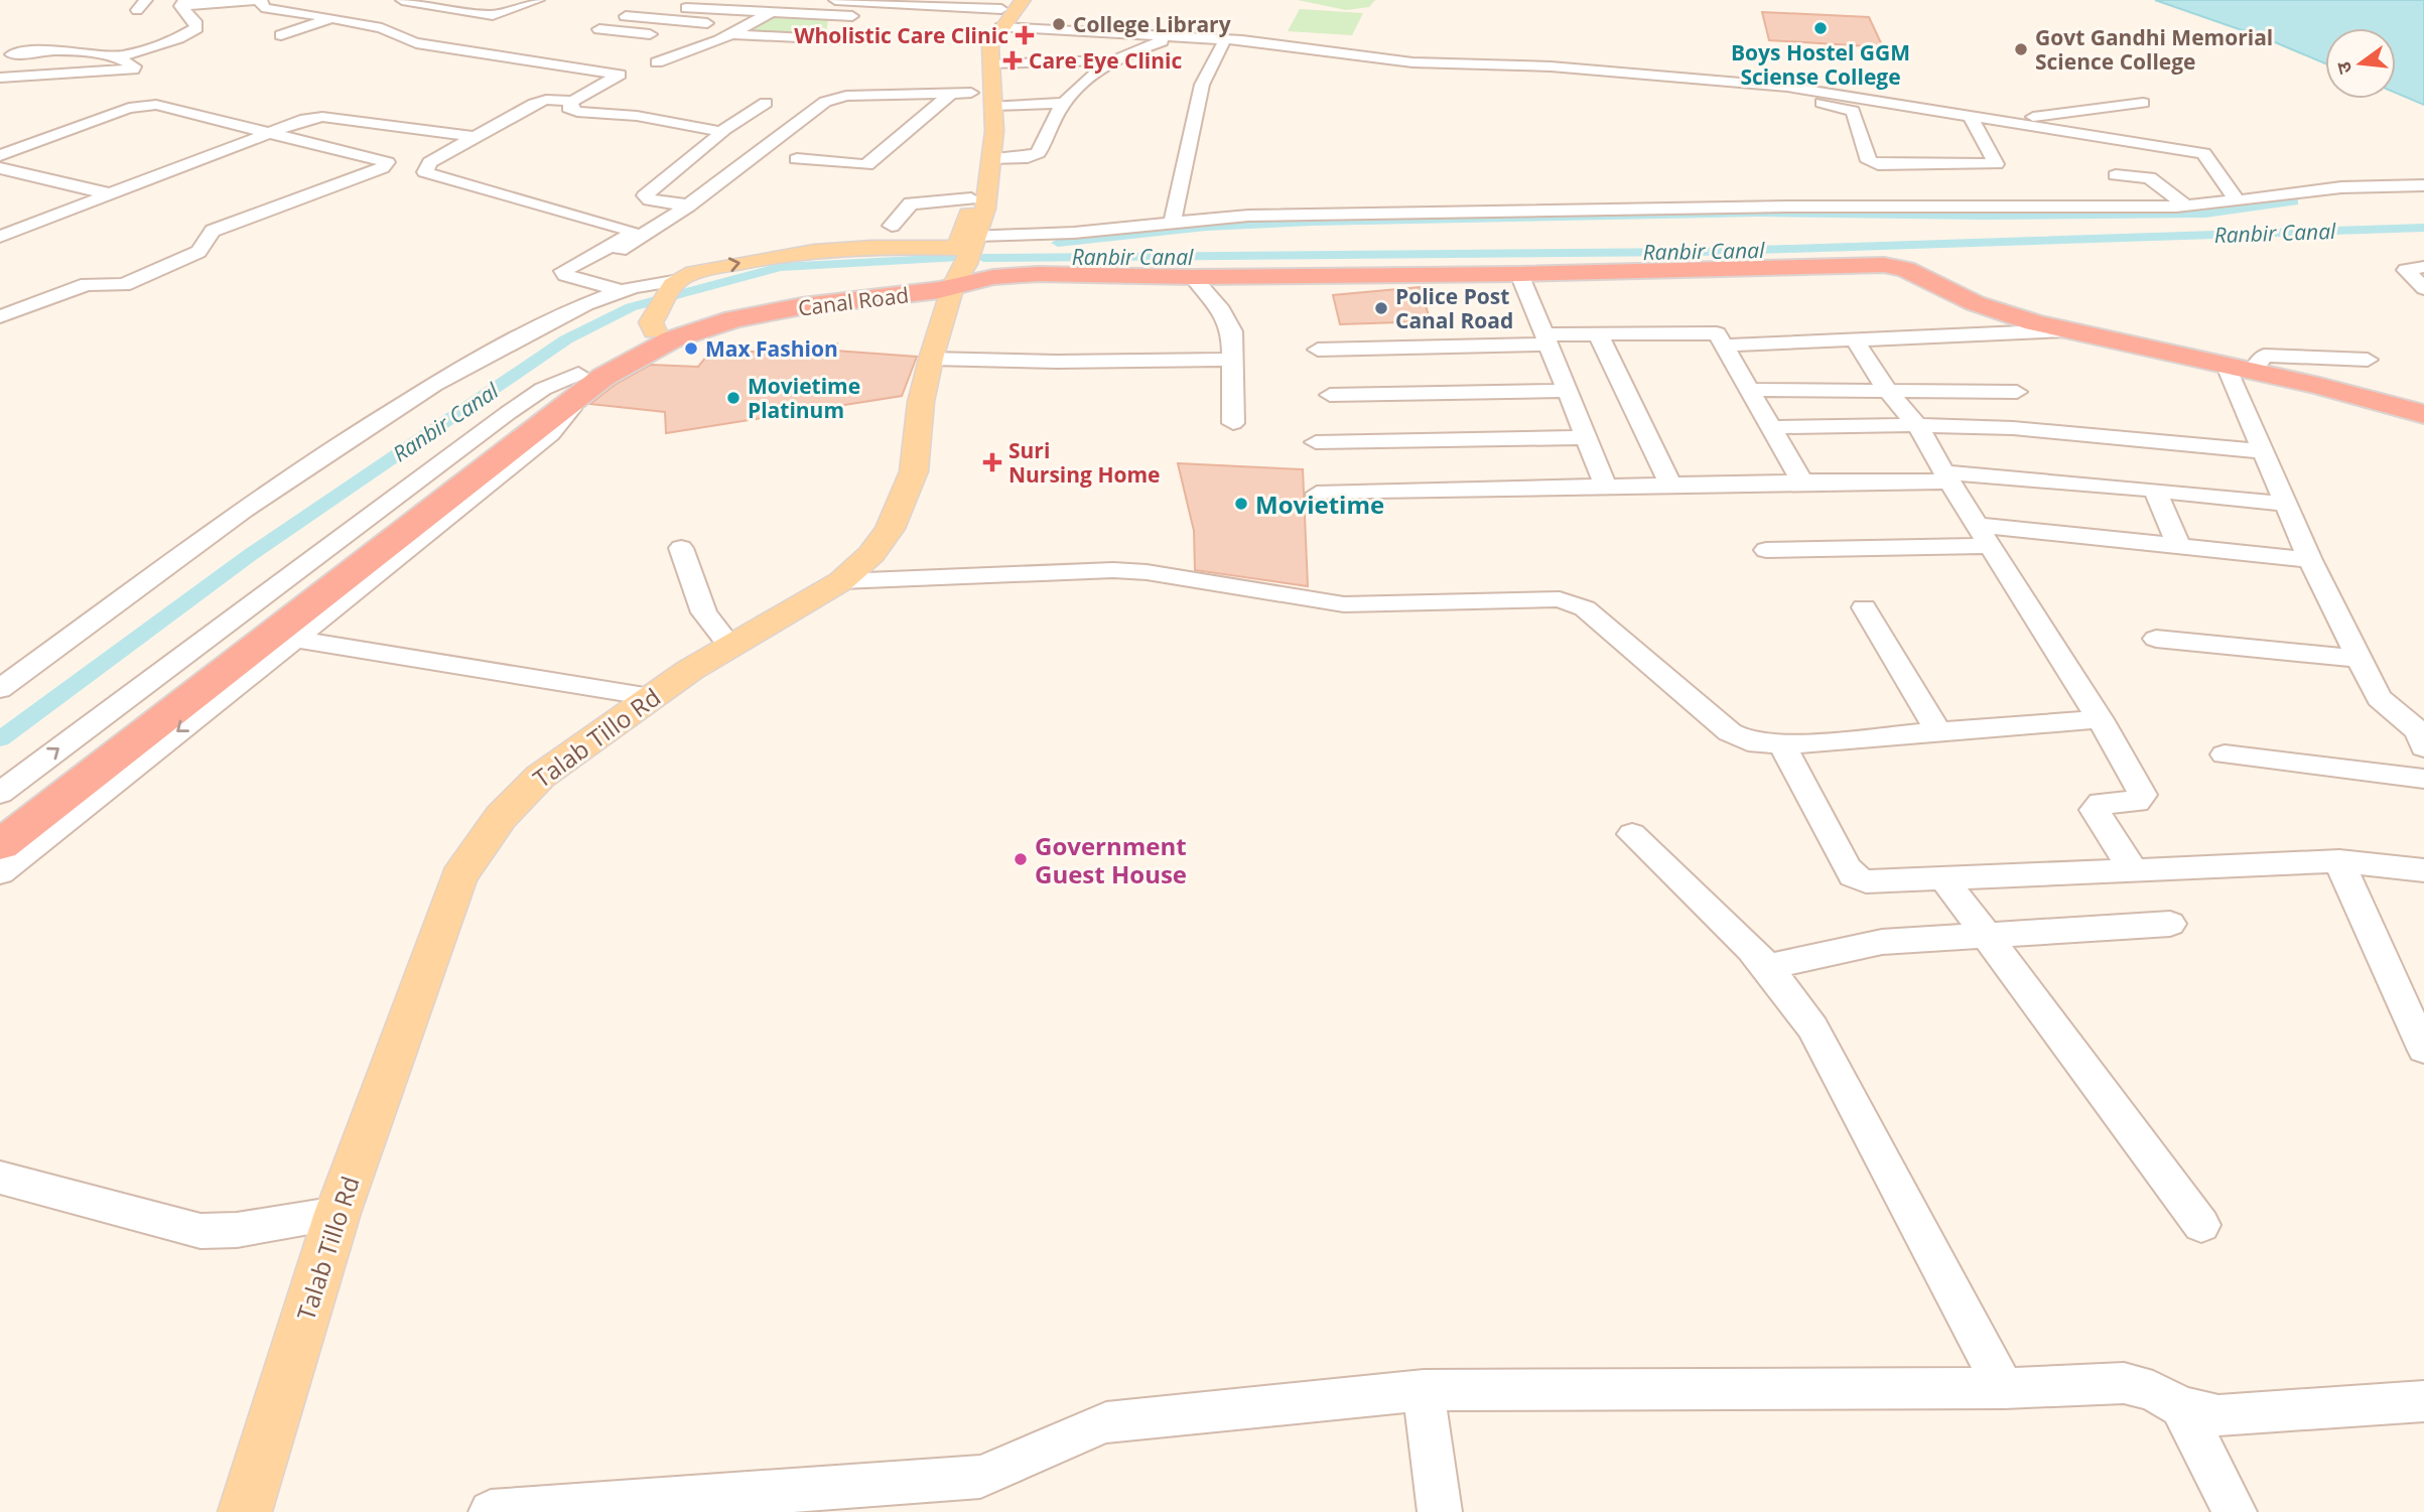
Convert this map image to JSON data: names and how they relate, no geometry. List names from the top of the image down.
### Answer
{
  "streets": {
    "highway": ["Canal Road"],
    "main road": ["Talab Tillo Rd"]
  },
  "crossings": [
    ["Canal Road", "Talab Tillo Rd"]
  ],
  "water": ["Ranbir Canal"],
  "places": {
    "other": [
      "College Library",
      "Boys Hostel GGM Sciense College",
      "Govt Gandhi Memorial Science College",
      "Police Post Canal Road",
      "Max Fashion",
      "Movietime Platinum",
      "Movietime",
      "Government Guest House"
    ],
    "health": ["Wholistic Care Clinic", "Care Eye Clinic", "Suri Nursing Home"]
  },
  "north": "left"
}
